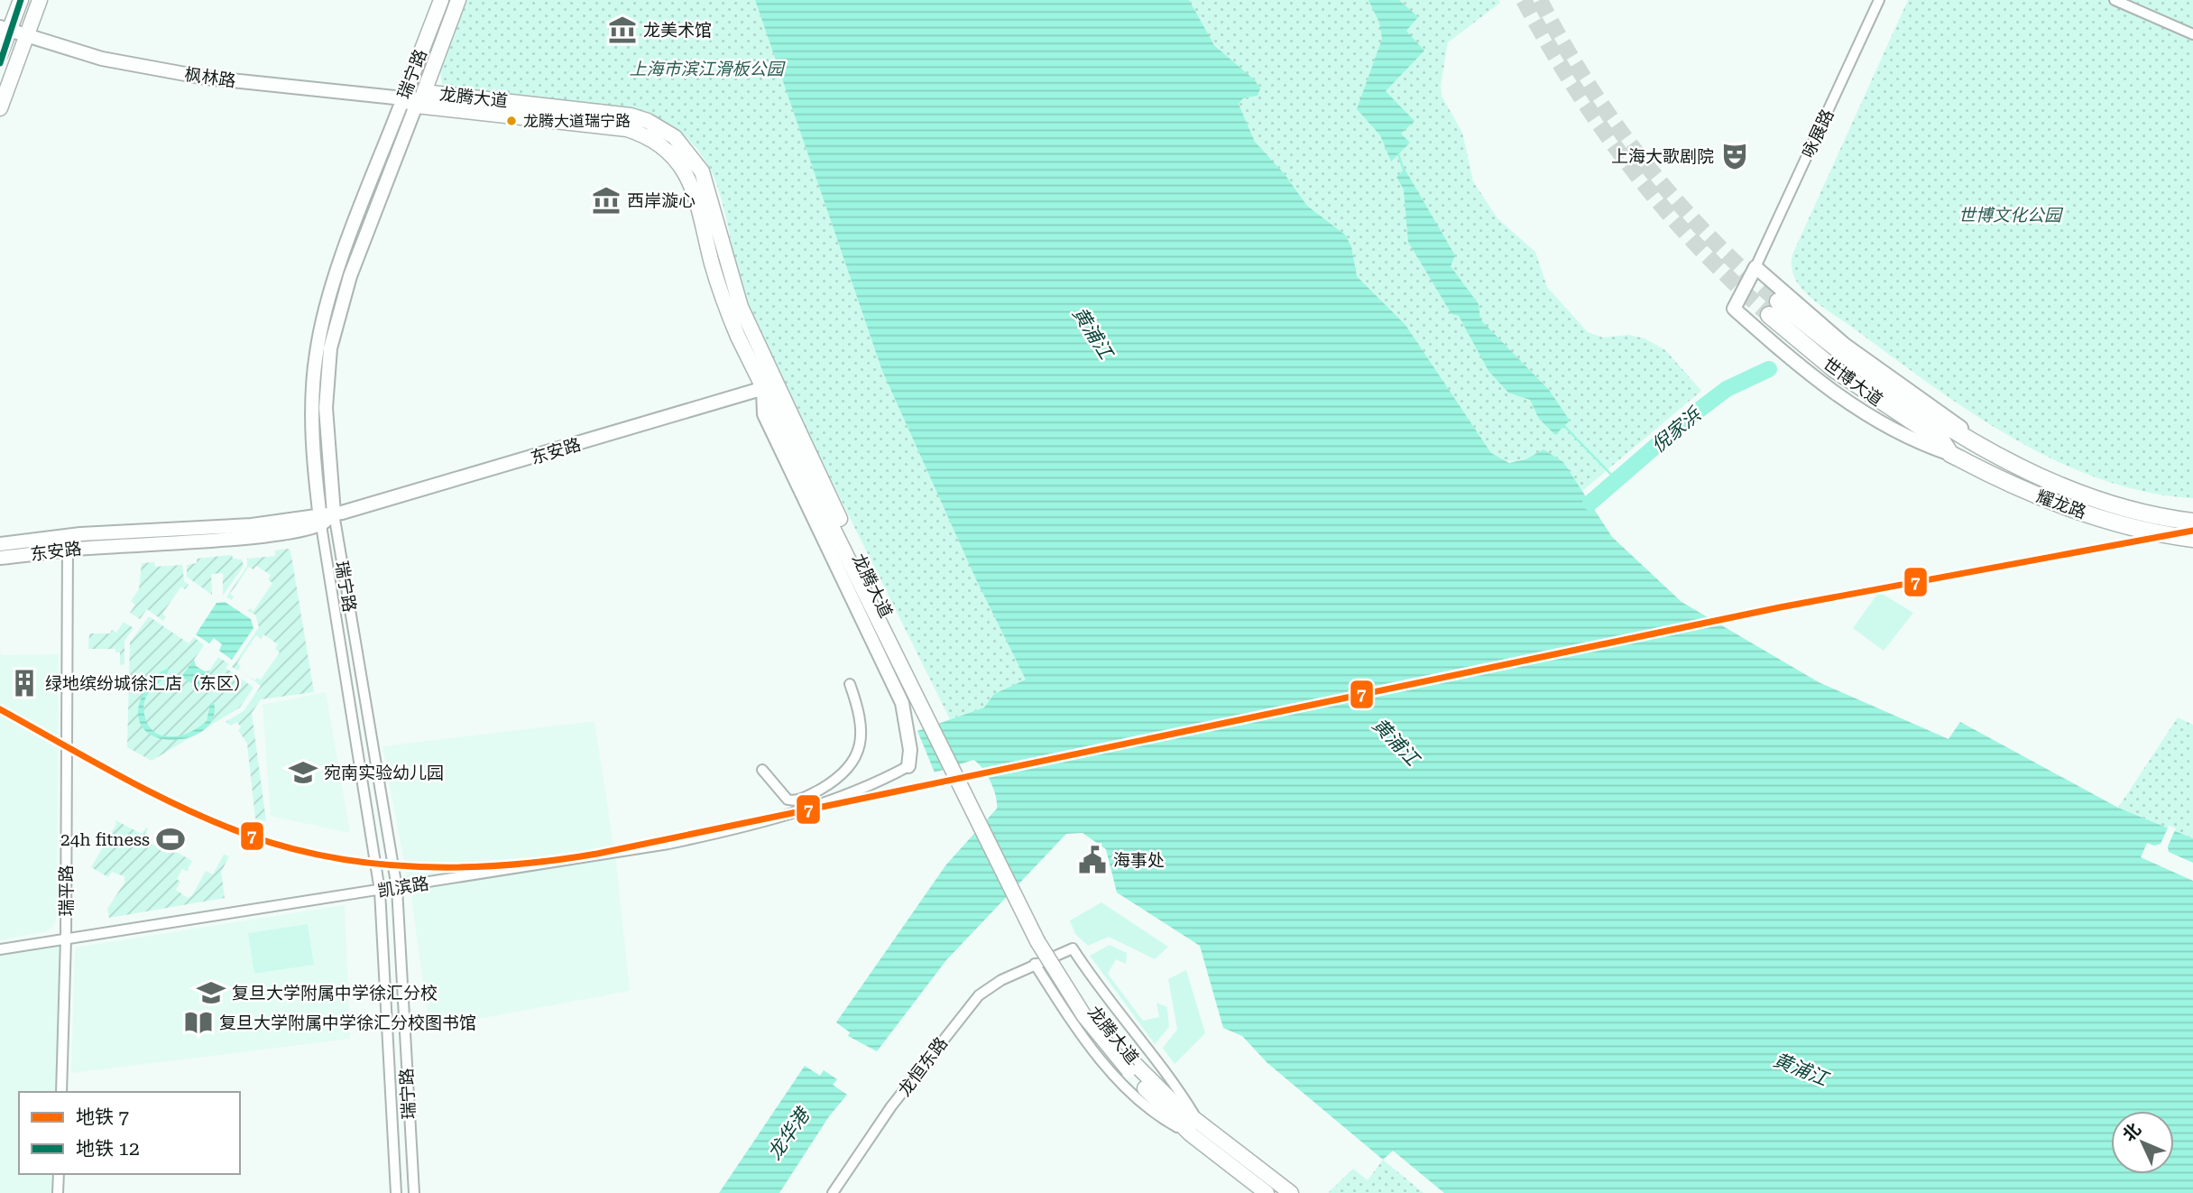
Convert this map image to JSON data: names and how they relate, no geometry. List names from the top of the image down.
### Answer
{
  "streets": {
    "main road": [
      "瑞宁路",
      "龙腾大道",
      "世博大道",
      "耀龙路"
    ],
    "street": [
      "枫林路",
      "咏展路",
      "东安路",
      "凯滨路",
      "瑞平路",
      "龙恒东路"
    ]
  },
  "crossings": [
    ["瑞宁路", "枫林路"],
    ["瑞宁路", "龙腾大道"],
    ["瑞宁路", "东安路"],
    ["瑞宁路", "凯滨路"],
    ["枫林路", "龙腾大道"],
    ["龙腾大道", "东安路"],
    ["龙腾大道", "龙恒东路"],
    ["世博大道", "耀龙路"],
    ["东安路", "瑞平路"],
    ["凯滨路", "瑞平路"]
  ],
  "water": ["黄浦江", "倪家浜", "龙华港"],
  "parks": ["上海市滨江滑板公园", "世博文化公园"],
  "places": {
    "museum": ["龙美术馆", "西岸漩心"],
    "other": ["龙腾大道瑞宁路"],
    "theatre": ["上海大歌剧院"],
    "building": ["绿地缤纷城徐汇店（东区）"],
    "school or university": ["宛南实验幼儿园", "复旦大学附属中学徐汇分校"],
    "sports": ["24h fitness"],
    "public building": ["海事处"],
    "library": ["复旦大学附属中学徐汇分校图书馆"]
  },
  "lines": ["metro line 12", "metro line 7"],
  "legend": ["地铁 7", "地铁 12"],
  "north": "top left"
}
